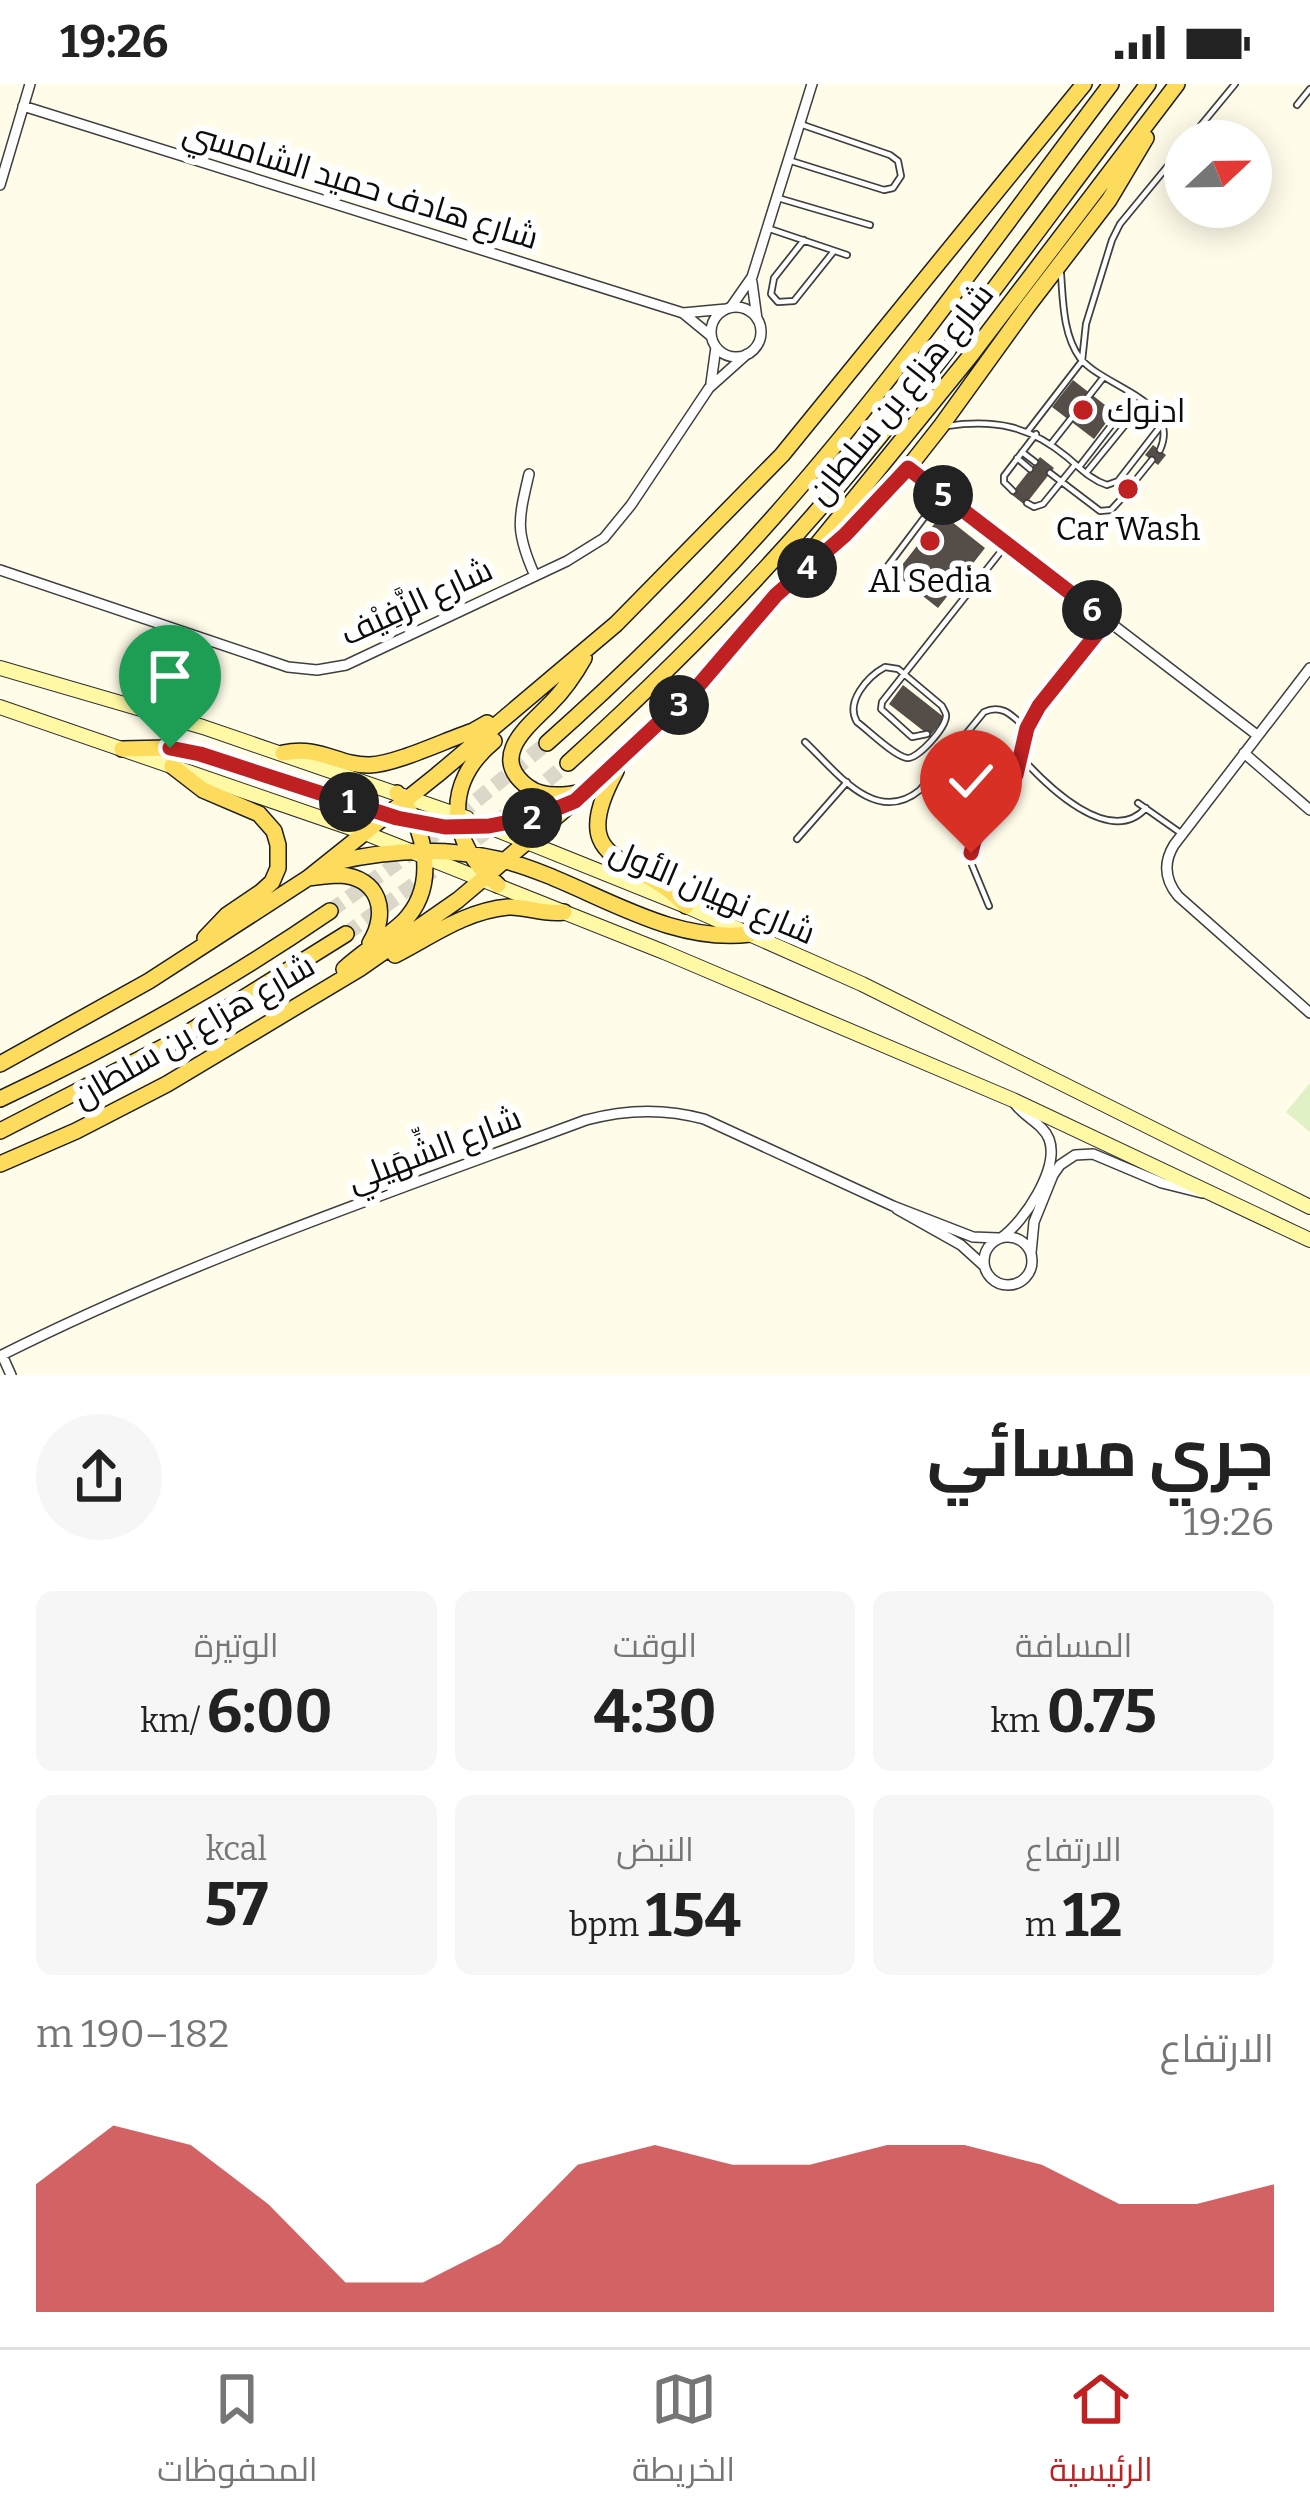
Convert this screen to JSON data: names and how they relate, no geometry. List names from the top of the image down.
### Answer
{
  "streets": {
    "main road": ["شارع هزاع بن سلطان", "شارع نهيان الأول"],
    "street": ["شارع هادف حميد الشامسي", "شارع الزَّفِيْف", "شارع الشِّهَيلِي"]
  },
  "crossings": [
    ["شارع هادف حميد الشامسي", "شارع الزَّفِيْف"],
    ["شارع هزاع بن سلطان", "شارع نهيان الأول"]
  ],
  "places": ["ادنوك", "Car Wash", "Al Sedia"],
  "north": "right",
  "page": {
    "status": "19:26",
    "pins": [
      "5",
      "4",
      "6",
      "3",
      "1",
      "2"
    ],
    "heading": ["جري مسائي", "19:26"],
    "stats": [
      ["المسافة", "0.75 km"],
      ["الوقت", "4:30"],
      ["الوتيرة", "6:00 /km"],
      ["الارتفاع", "12 m"],
      ["النبض", "154 bpm"],
      ["kcal", "57"]
    ],
    "chart": ["الارتفاع", "182–190 m"],
    "tabs": ["الرئيسية", "الخريطة", "المحفوظات"]
  }
}
